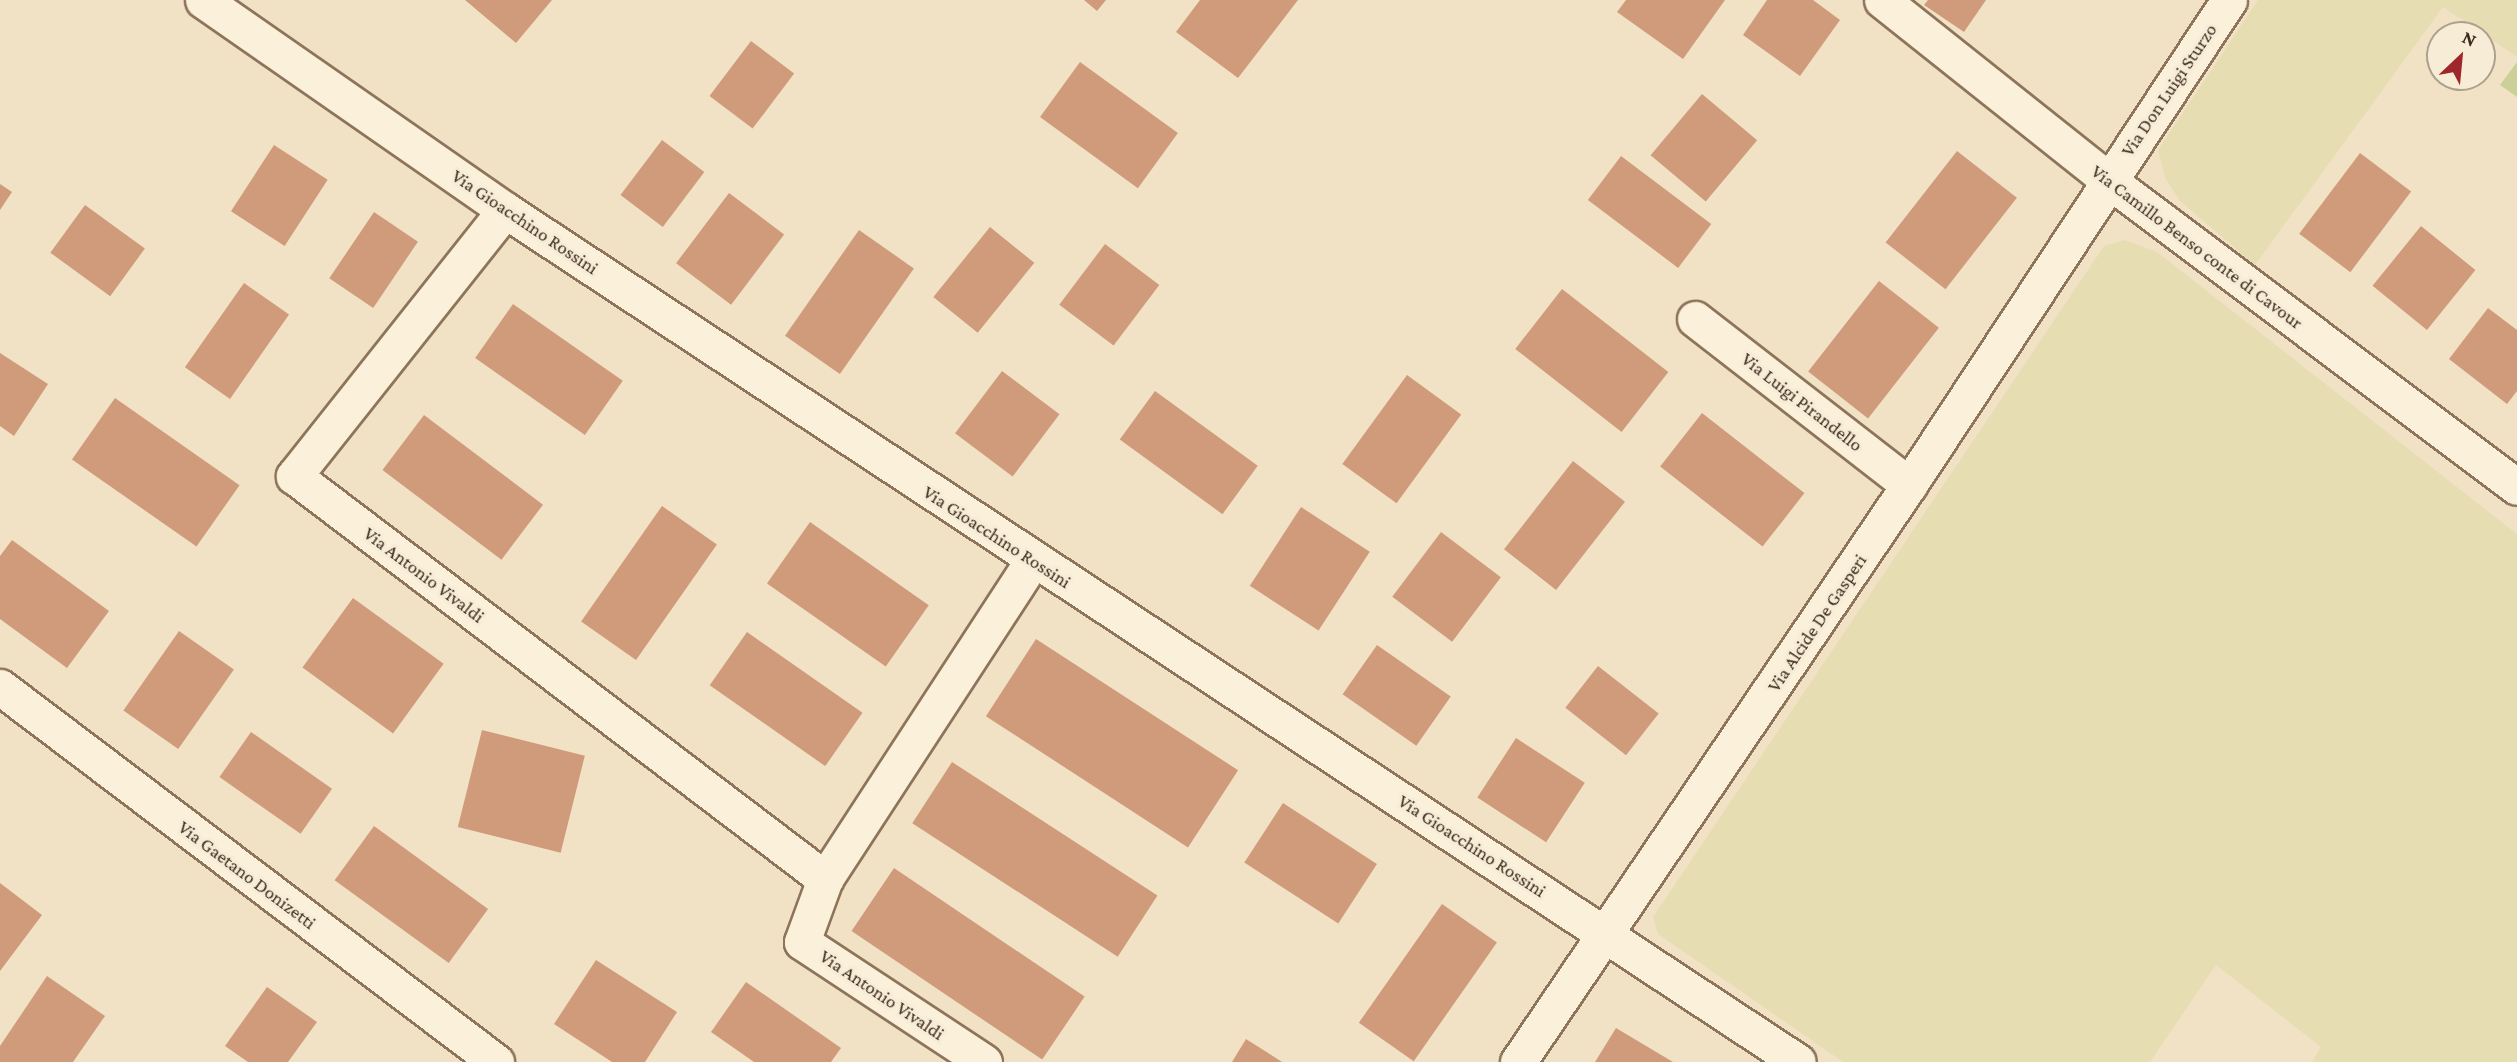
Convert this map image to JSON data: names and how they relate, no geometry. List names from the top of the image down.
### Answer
{
  "streets": {
    "street": [
      "Via Don Luigi Sturzo",
      "Via Gioacchino Rossini",
      "Via Camillo Benso conte di Cavour",
      "Via Luigi Pirandello",
      "Via Antonio Vivaldi",
      "Via Alcide De Gasperi",
      "Via Gaetano Donizetti"
    ]
  },
  "crossings": [
    ["Via Don Luigi Sturzo", "Via Camillo Benso conte di Cavour"],
    ["Via Don Luigi Sturzo", "Via Alcide De Gasperi"],
    ["Via Gioacchino Rossini", "Via Antonio Vivaldi"],
    ["Via Gioacchino Rossini", "Via Alcide De Gasperi"],
    ["Via Camillo Benso conte di Cavour", "Via Alcide De Gasperi"],
    ["Via Luigi Pirandello", "Via Alcide De Gasperi"]
  ],
  "north": "top right"
}
